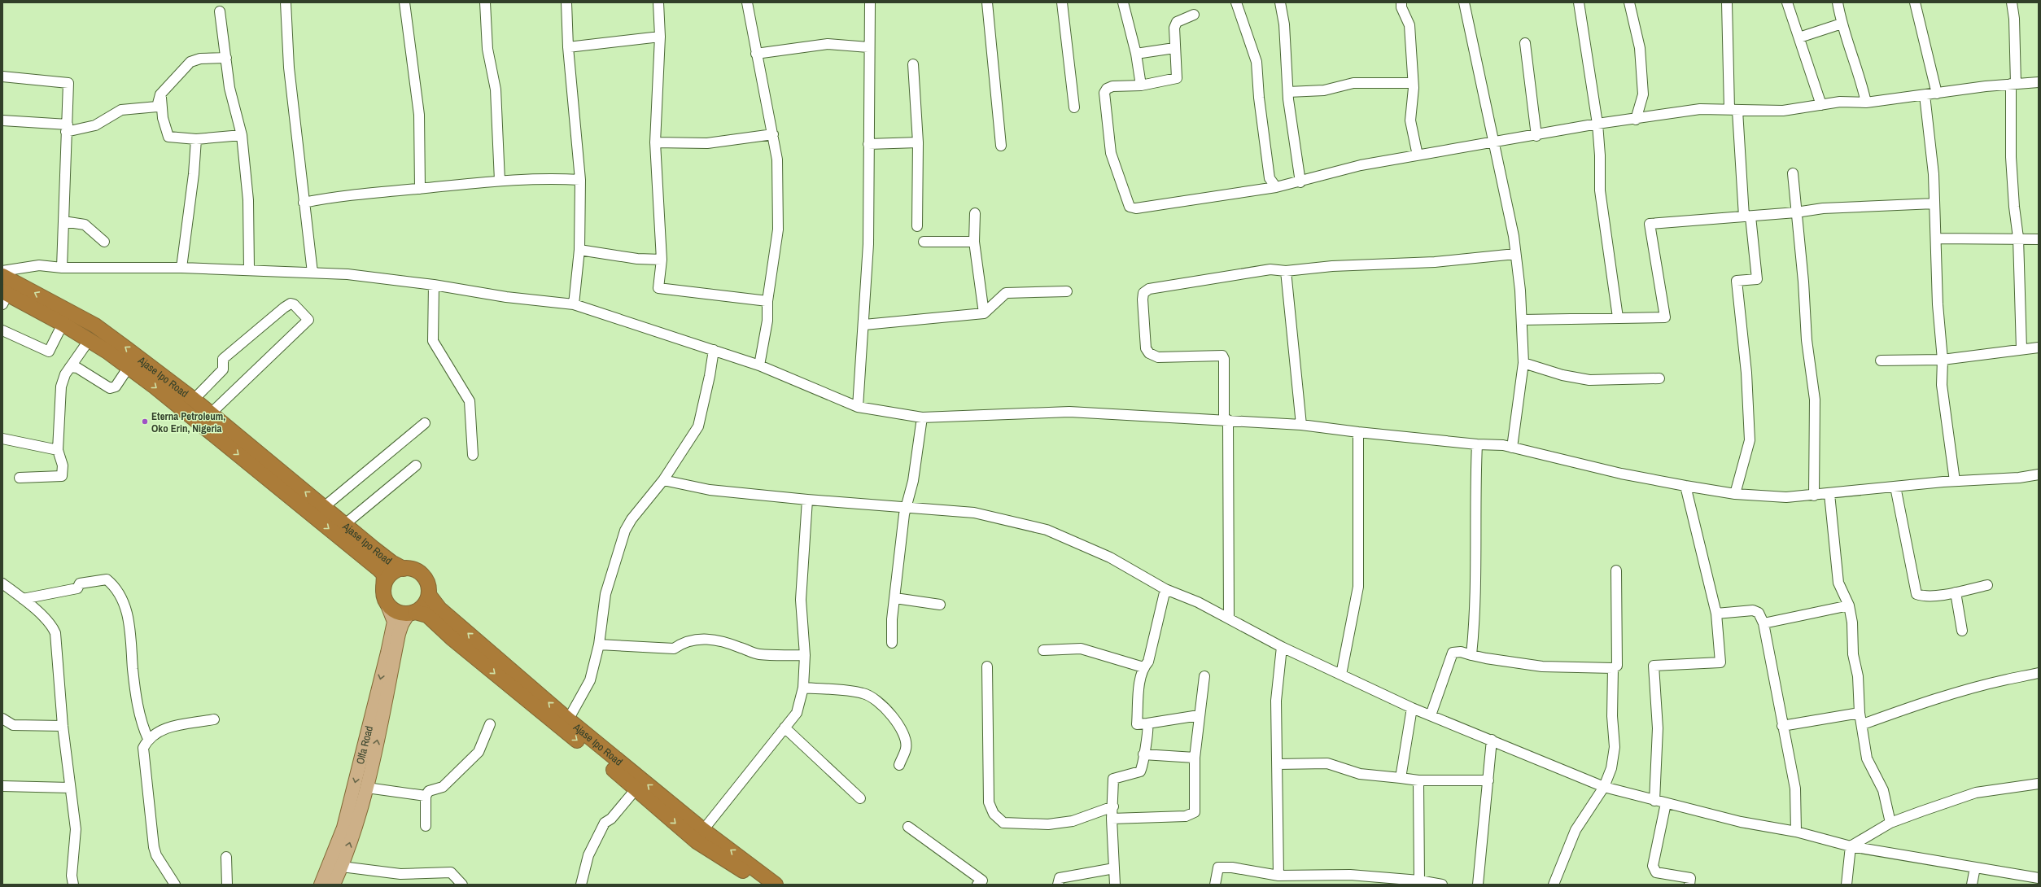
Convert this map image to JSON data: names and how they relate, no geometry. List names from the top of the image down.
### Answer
{
  "streets": {
    "highway": ["Ajase Ipo Road"],
    "main road": ["Olfa Road"]
  },
  "crossings": [
    ["Ajase Ipo Road", "Olfa Road"]
  ],
  "places": ["Eterna Petroleum, Oko Erin, Nigeria"]
}
